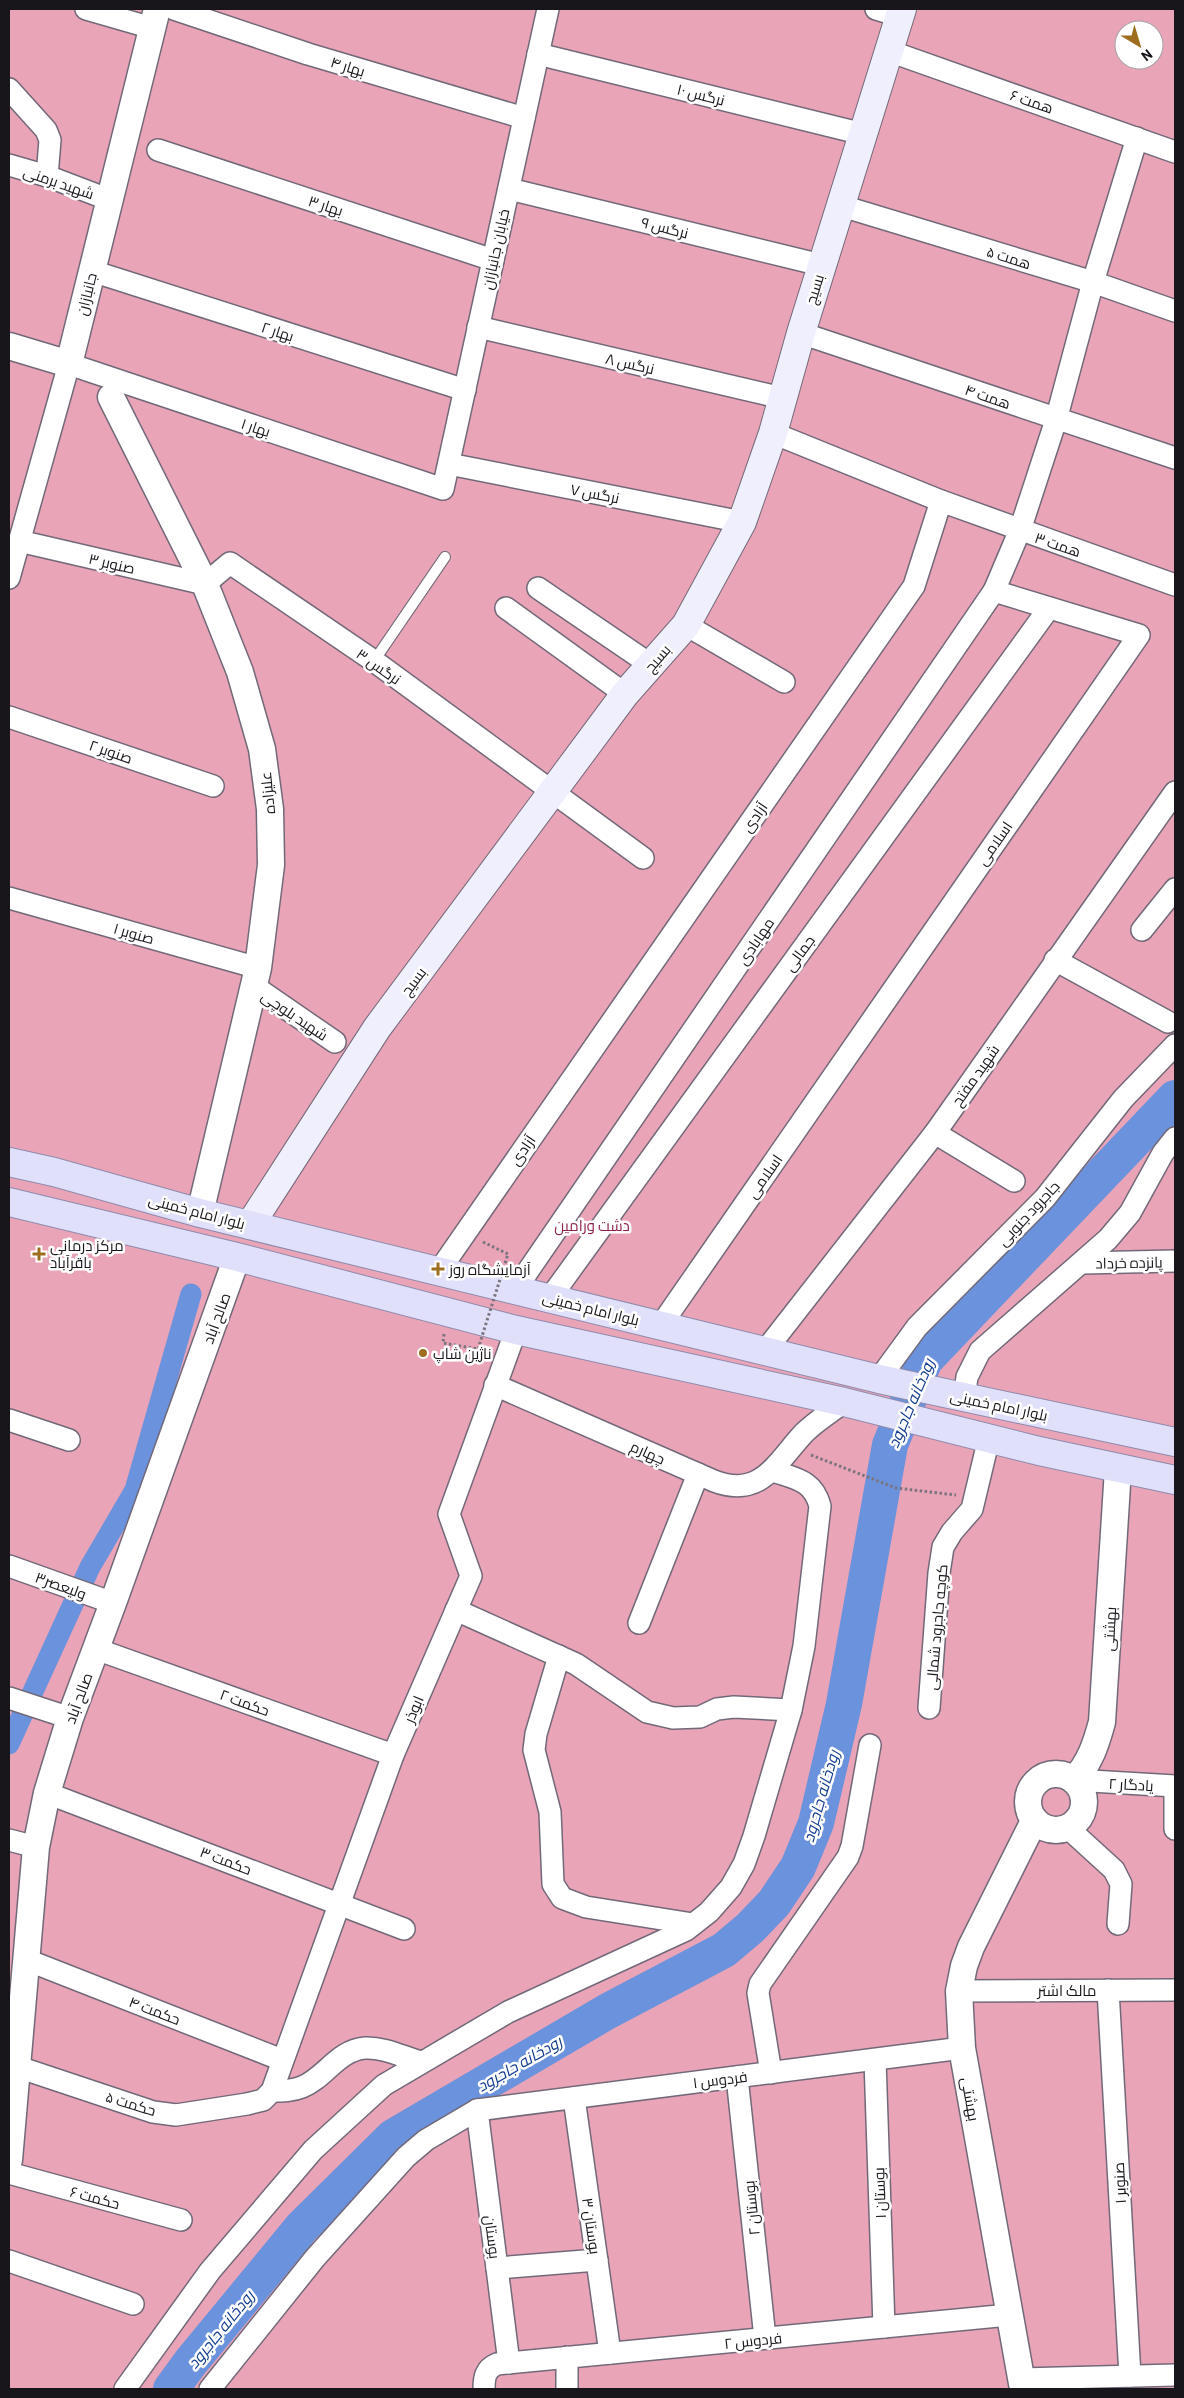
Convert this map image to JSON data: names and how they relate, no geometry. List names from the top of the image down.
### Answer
{
  "streets": {
    "main road": ["بسیج", "بلوار امام خمینی"],
    "street": [
      "بهار ۴",
      "نرگس ۱۰",
      "همت ۶",
      "شهید برمنی",
      "بهار ۳",
      "نرگس ۹",
      "خیابان جانبازان",
      "همت ۵",
      "جانبازان",
      "بهار ۲",
      "نرگس ۸",
      "همت ۴",
      "بهار ۱",
      "نرگس ۷",
      "همت ۳",
      "صنوبر ۳",
      "نرگس ۳",
      "صنوبر ۲",
      "علیزاده",
      "آزادی",
      "اسلامی",
      "صنوبر ۱",
      "مهابادی",
      "جمالی",
      "شهید بلوچی",
      "شهید مفتح",
      "جاجرود جنوبی",
      "پانزده خرداد",
      "صالح آباد",
      "چهارم",
      "ولیعصر۳",
      "کوچه جاجرود شمالی",
      "بهشتی",
      "حکمت ۲",
      "ابوذر",
      "یادگار ۲",
      "حکمت ۳",
      "مالک اشتر",
      "حکمت ۴",
      "فردوس ۱",
      "حکمت ۵",
      "بوستان ۱",
      "حکمت ۶",
      "بوستان ۲",
      "بوستان ۳",
      "بوستان",
      "فردوس ۲"
    ]
  },
  "crossings": [
    ["بهار ۴", "خیابان جانبازان"],
    ["نرگس ۱۰", "خیابان جانبازان"],
    ["نرگس ۱۰", "بسیج"],
    ["همت ۶", "بسیج"],
    ["شهید برمنی", "جانبازان"],
    ["بهار ۳", "خیابان جانبازان"],
    ["نرگس ۹", "خیابان جانبازان"],
    ["نرگس ۹", "بسیج"],
    ["خیابان جانبازان", "بهار ۲"],
    ["خیابان جانبازان", "نرگس ۸"],
    ["خیابان جانبازان", "بهار ۱"],
    ["خیابان جانبازان", "نرگس ۷"],
    ["همت ۵", "بسیج"],
    ["بسیج", "نرگس ۸"],
    ["بسیج", "همت ۴"],
    ["بسیج", "نرگس ۷"],
    ["بسیج", "نرگس ۳"],
    ["بسیج", "بلوار امام خمینی"],
    ["جانبازان", "بهار ۲"],
    ["جانبازان", "بهار ۱"],
    ["جانبازان", "صنوبر ۳"],
    ["همت ۳", "آزادی"],
    ["صنوبر ۳", "نرگس ۳"],
    ["صنوبر ۳", "علیزاده"],
    ["نرگس ۳", "علیزاده"],
    ["علیزاده", "صنوبر ۱"],
    ["علیزاده", "شهید بلوچی"],
    ["علیزاده", "بلوار امام خمینی"],
    ["آزادی", "بلوار امام خمینی"],
    ["اسلامی", "مهابادی"],
    ["اسلامی", "جمالی"],
    ["اسلامی", "بلوار امام خمینی"],
    ["صنوبر ۱", "شهید بلوچی"],
    ["صنوبر ۱", "مالک اشتر"],
    ["مهابادی", "بلوار امام خمینی"],
    ["جمالی", "بلوار امام خمینی"],
    ["شهید مفتح", "بلوار امام خمینی"],
    ["بلوار امام خمینی", "جاجرود جنوبی"],
    ["صالح آباد", "ولیعصر۳"],
    ["صالح آباد", "حکمت ۲"],
    ["صالح آباد", "حکمت ۳"],
    ["صالح آباد", "حکمت ۴"],
    ["صالح آباد", "حکمت ۵"],
    ["چهارم", "ابوذر"],
    ["بهشتی", "یادگار ۲"],
    ["بهشتی", "مالک اشتر"],
    ["بهشتی", "فردوس ۱"],
    ["بهشتی", "فردوس ۲"],
    ["حکمت ۲", "ابوذر"],
    ["ابوذر", "حکمت ۳"],
    ["ابوذر", "حکمت ۴"],
    ["ابوذر", "حکمت ۵"],
    ["فردوس ۱", "بوستان ۱"],
    ["فردوس ۱", "بوستان ۲"],
    ["فردوس ۱", "بوستان ۳"],
    ["فردوس ۱", "بوستان"],
    ["بوستان ۱", "فردوس ۲"],
    ["بوستان ۲", "فردوس ۲"],
    ["بوستان ۳", "فردوس ۲"],
    ["بوستان", "فردوس ۲"]
  ],
  "water": ["رودخانه جاجرود"],
  "parks": ["دشت ورامین"],
  "places": {
    "health": ["مرکز درمانی باقرآباد", "آزمایشگاه روز"],
    "other": ["ناژین شاپ"]
  },
  "north": "bottom right"
}
